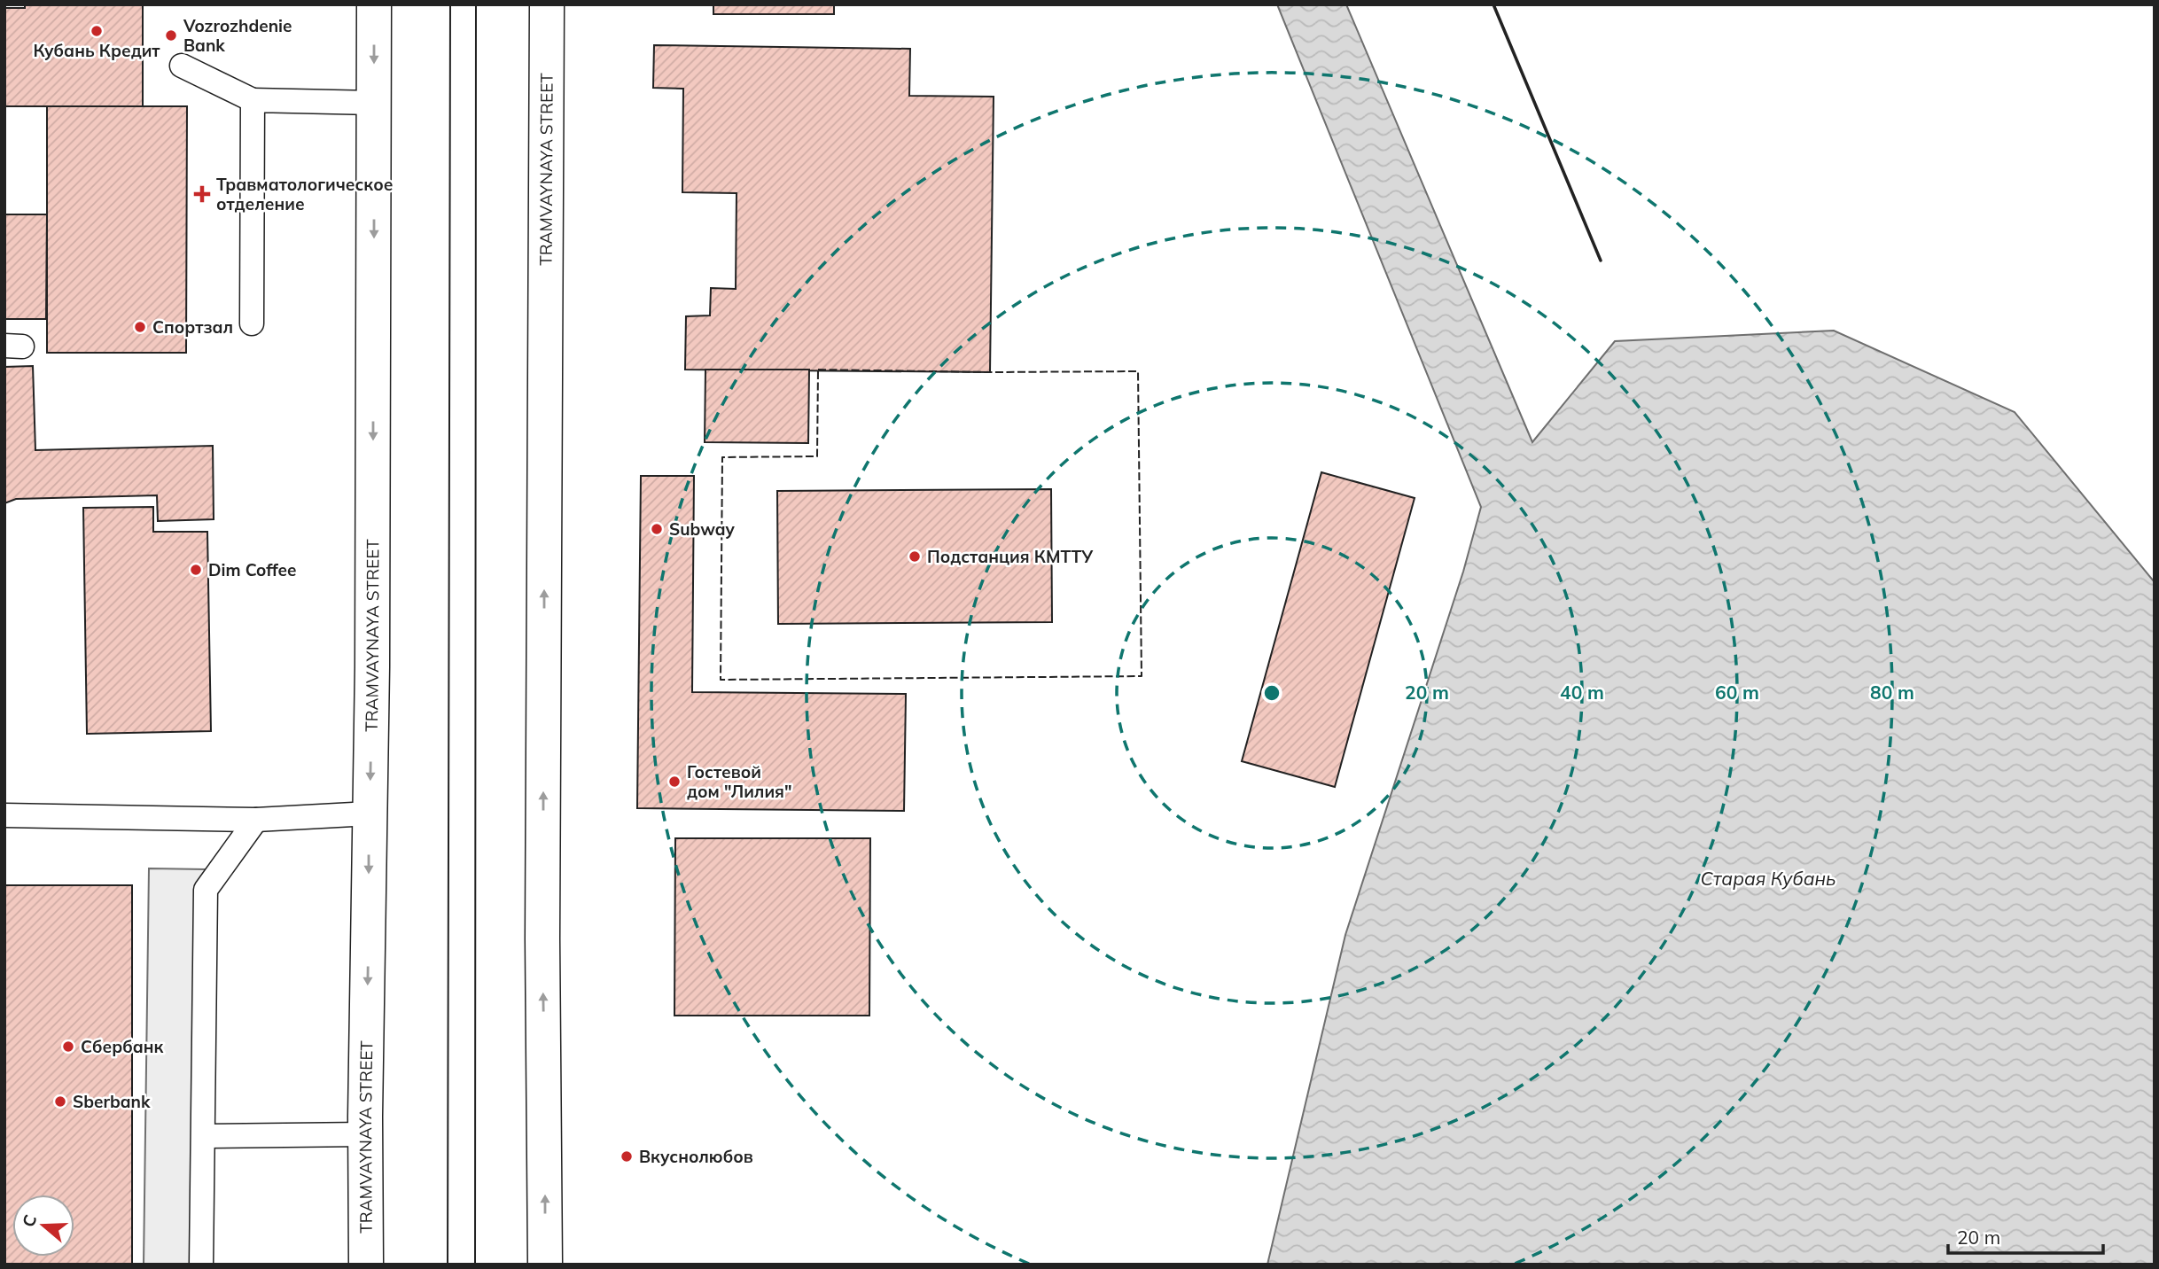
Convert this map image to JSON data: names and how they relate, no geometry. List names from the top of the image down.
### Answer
{
  "streets": {
    "main road": ["TRAMVAYNAYA STREET"]
  },
  "water": ["Старая Кубань"],
  "places": {
    "other": [
      "Кубань Кредит",
      "Vozrozhdenie Bank",
      "Спортзал",
      "Subway",
      "Подстанция КМТТУ",
      "Dim Coffee",
      "Гостевой дом \"Лилия\"",
      "Сбербанк",
      "Sberbank",
      "Вкуснолюбов"
    ],
    "health": ["Травматологическое отделение"]
  },
  "scale_bar": "20 m",
  "north": "left",
  "rings": [
    "20 m",
    "40 m",
    "60 m",
    "80 m"
  ]
}
